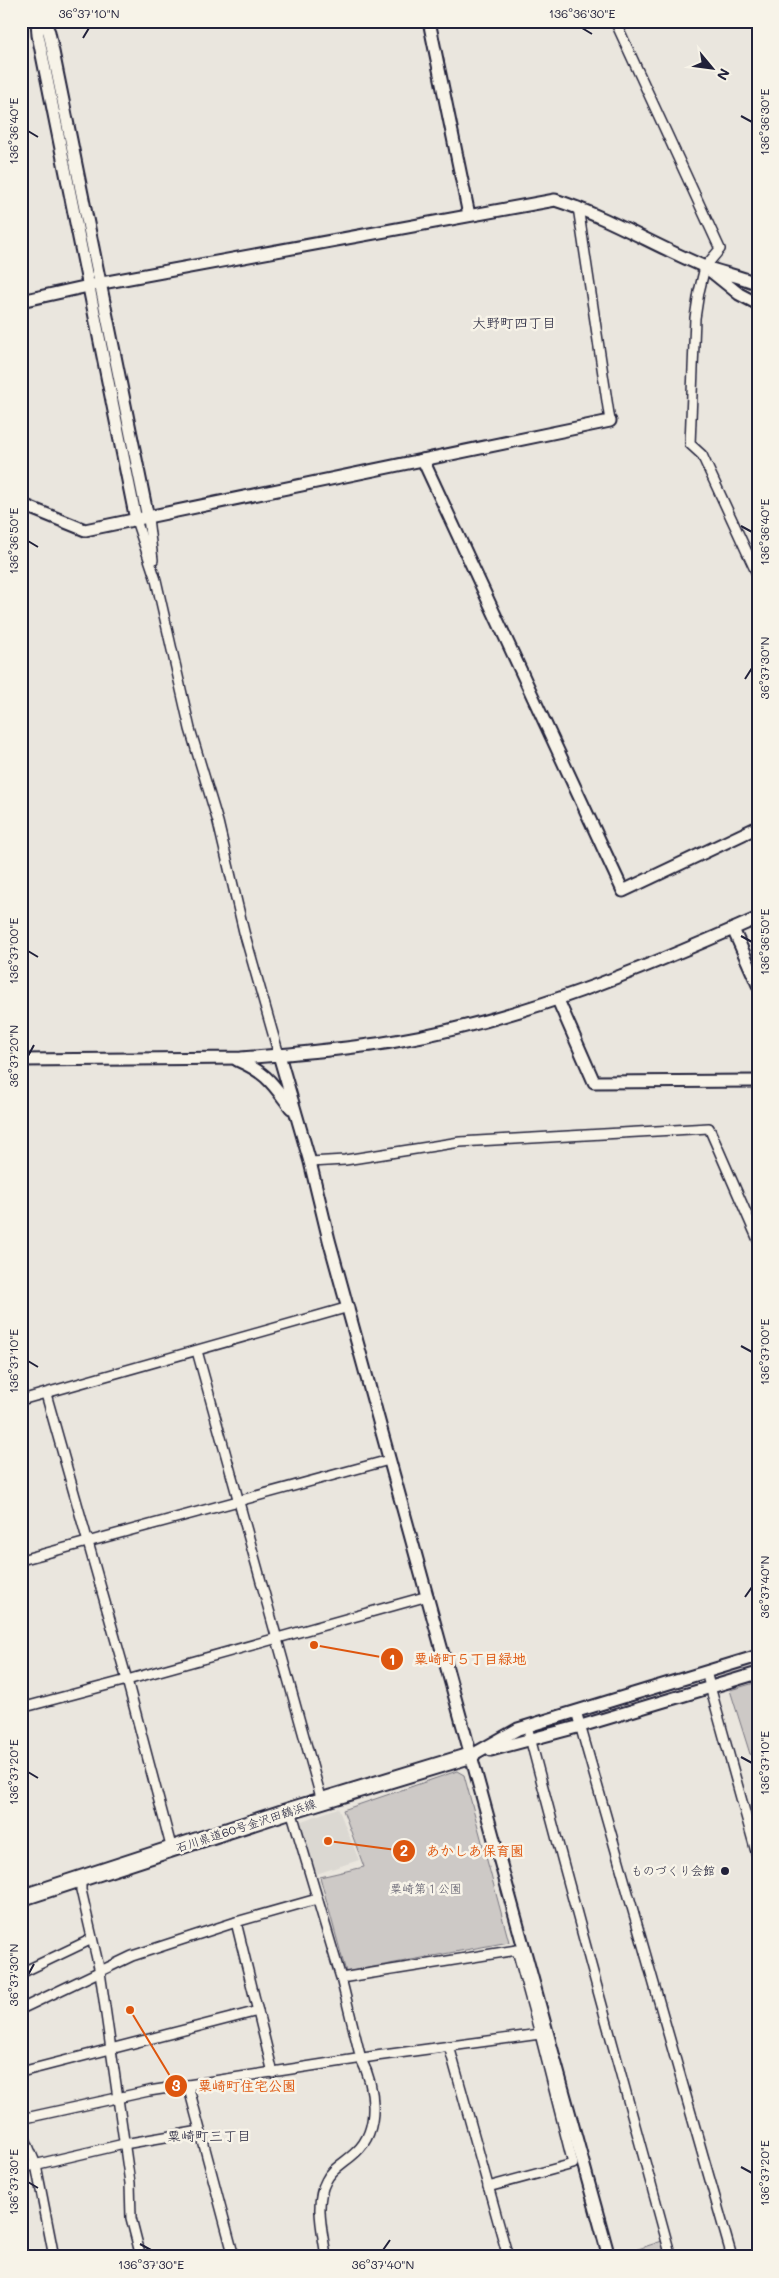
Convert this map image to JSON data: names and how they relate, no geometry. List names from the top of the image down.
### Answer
{
  "streets": {
    "main road": ["石川県道60号金沢田鶴浜線"]
  },
  "districts": ["大野町四丁目", "粟崎町三丁目"],
  "parks": ["粟崎第１公園"],
  "places": [
    "粟崎町５丁目緑地",
    "あかしあ保育園",
    "ものづくり会館",
    "粟崎町住宅公園"
  ],
  "north": "bottom right",
  "coordinates": [
    "36°37'10\"N",
    "136°36'30\"E",
    "136°36'40\"E",
    "136°36'50\"E",
    "36°37'30\"N",
    "136°37'00\"E",
    "36°37'20\"N",
    "136°37'10\"E",
    "36°37'40\"N",
    "136°37'20\"E",
    "136°37'30\"E"
  ]
}
